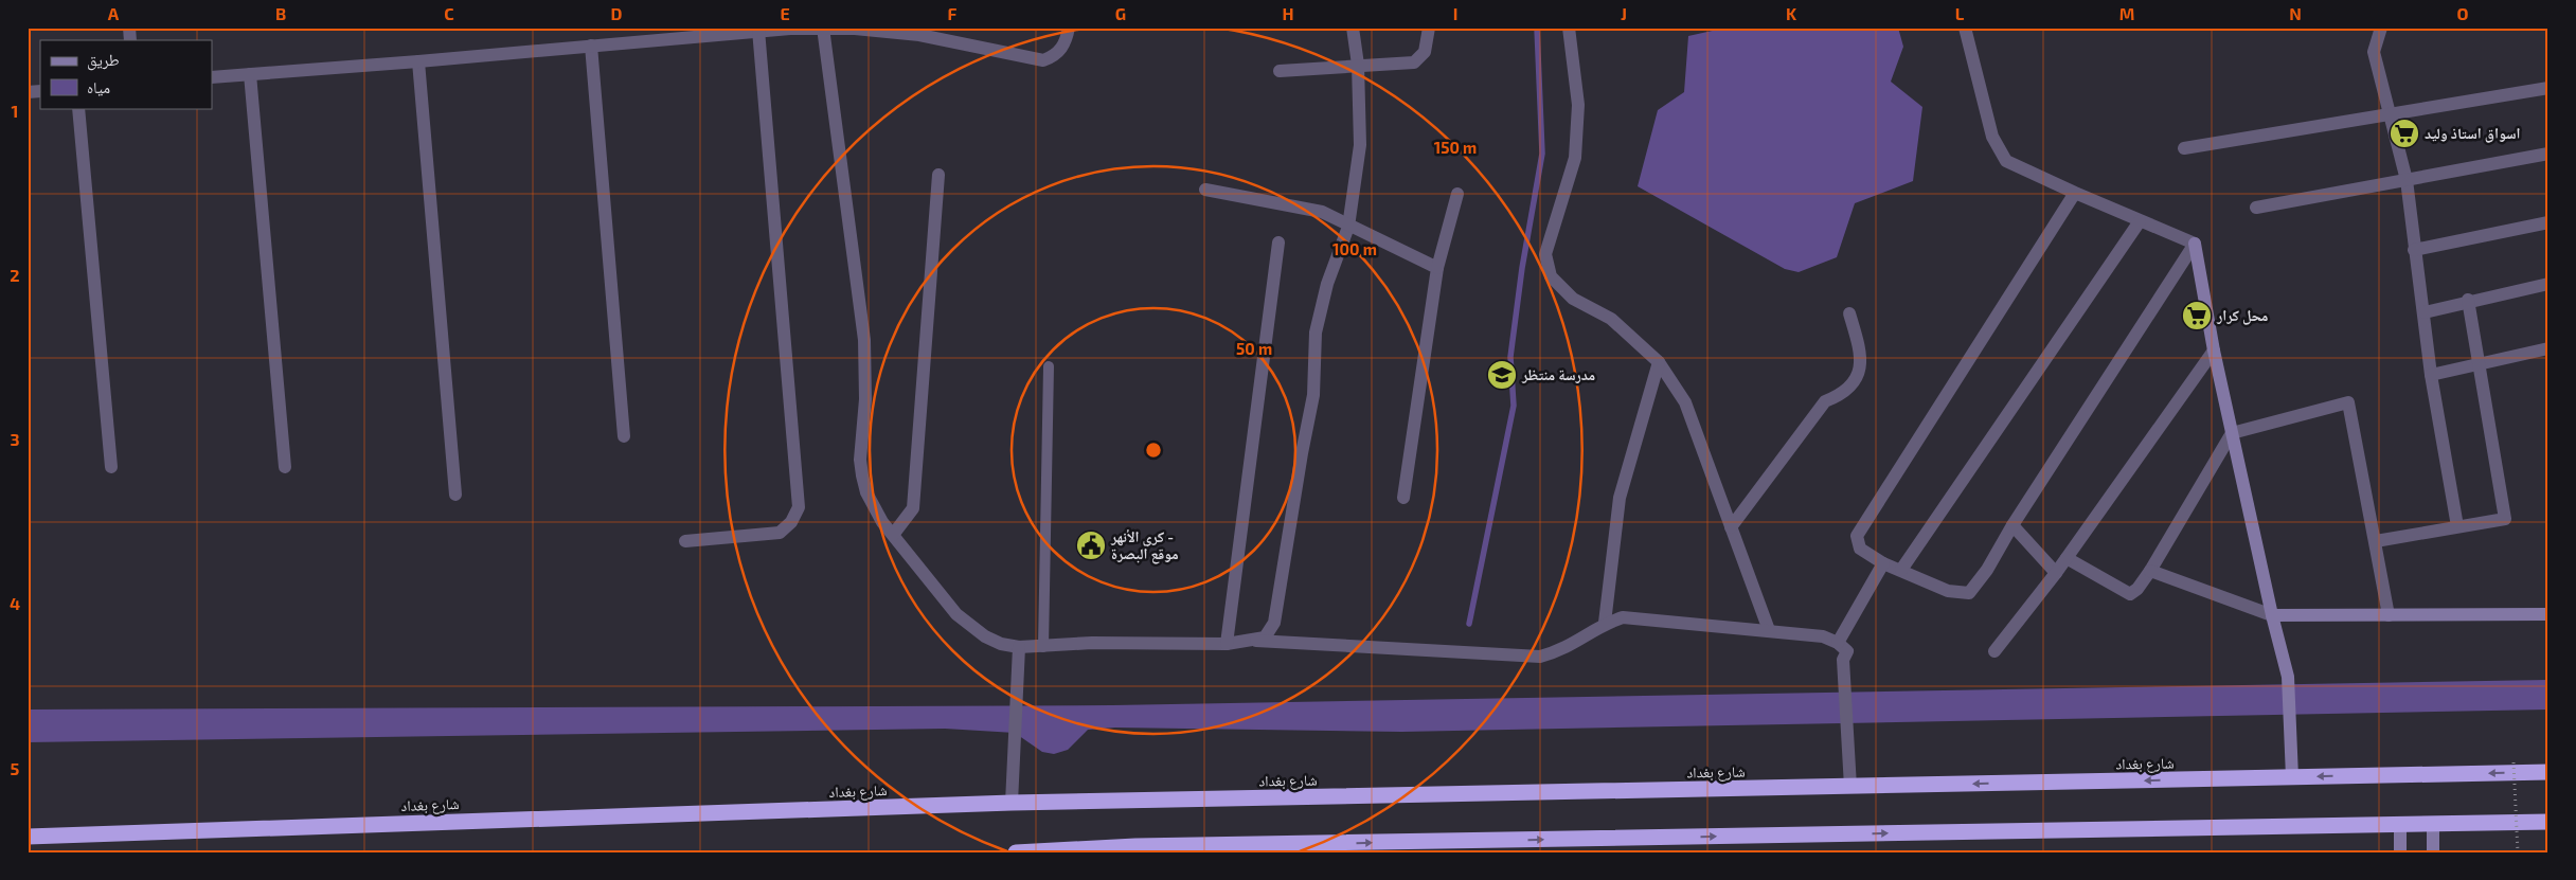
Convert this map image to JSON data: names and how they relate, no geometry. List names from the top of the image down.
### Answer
{
  "streets": {
    "highway": ["شارع بغداد"]
  },
  "places": {
    "supermarket": ["اسواق استاذ وليد", "محل كرار"],
    "school or university": ["مدرسة منتظر"],
    "public building": ["كري الأنهر - موقع البصرة"]
  },
  "legend": ["طريق", "مياه"],
  "grid": {
    "columns": [
      "A",
      "B",
      "C",
      "D",
      "E",
      "F",
      "G",
      "H",
      "I",
      "J",
      "K",
      "L",
      "M",
      "N",
      "O"
    ],
    "rows": [
      "1",
      "2",
      "3",
      "4",
      "5"
    ]
  },
  "rings": ["150 m", "100 m", "50 m"]
}
